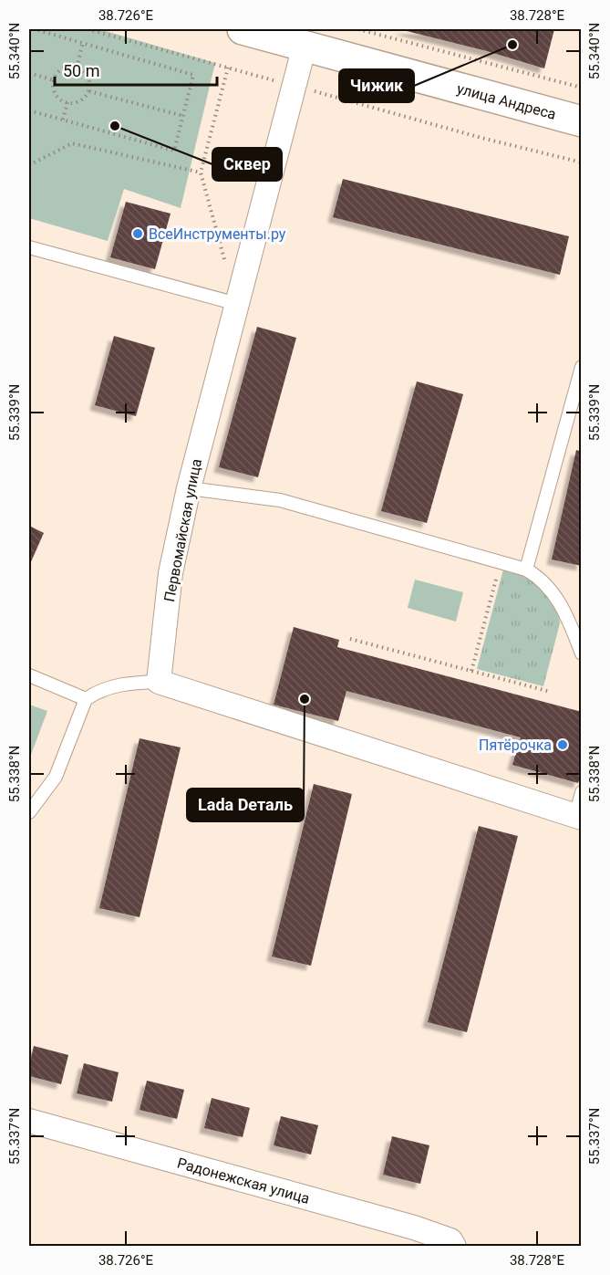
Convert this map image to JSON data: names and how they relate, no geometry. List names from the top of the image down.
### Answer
{
  "streets": {
    "street": ["улица Андреса", "Первомайская улица", "Радонежская улица"]
  },
  "crossings": [
    ["улица Андреса", "Первомайская улица"]
  ],
  "places": [
    "Чижик",
    "Сквер",
    "ВсеИнструменты.ру",
    "Lada Dеталь",
    "Пятёрочка"
  ],
  "scale_bar": "50 m",
  "coordinates": [
    "38.726°E",
    "38.728°E",
    "55.340°N",
    "55.339°N",
    "55.338°N",
    "55.337°N"
  ]
}
